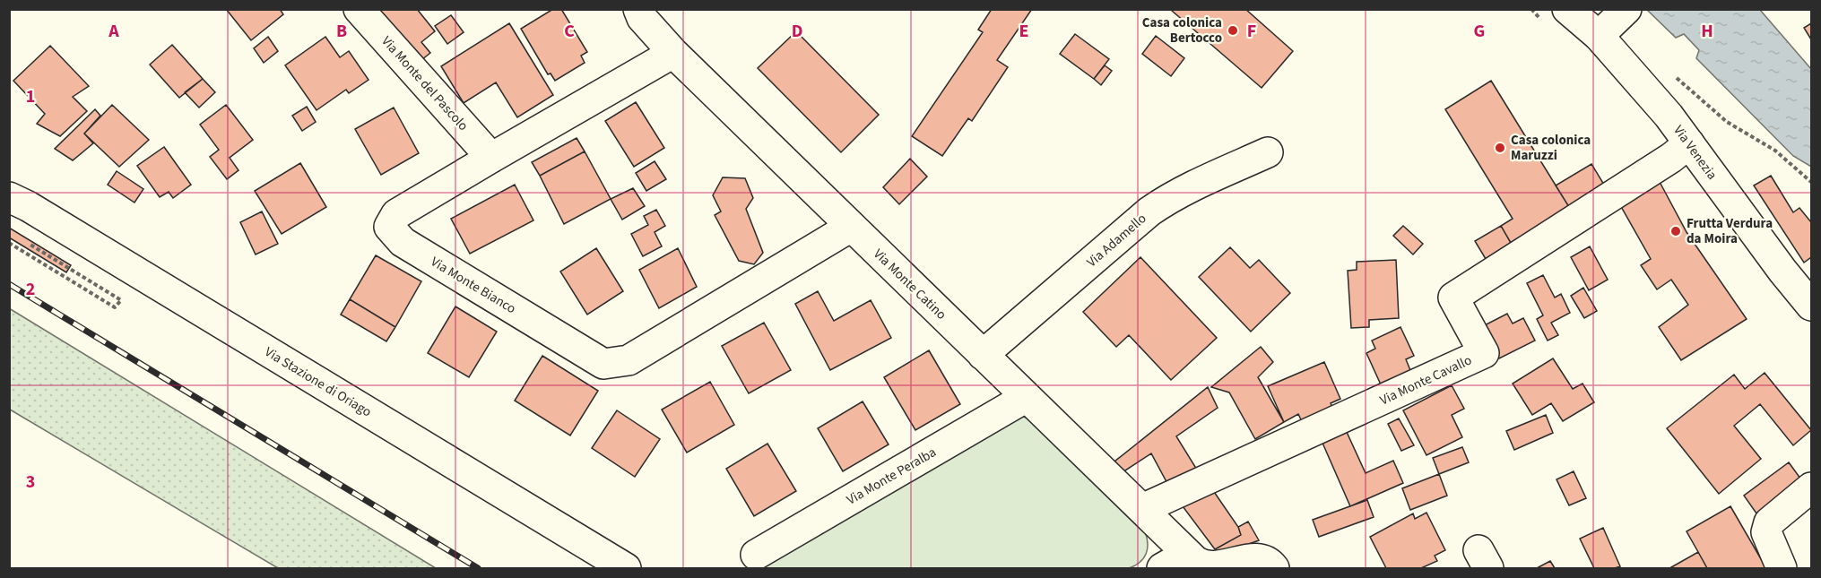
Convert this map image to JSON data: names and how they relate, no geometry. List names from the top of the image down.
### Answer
{
  "streets": {
    "street": [
      "Via Monte del Pascolo",
      "Via Venezia",
      "Via Adamello",
      "Via Monte Catino",
      "Via Monte Bianco",
      "Via Monte Cavallo",
      "Via Stazione di Oriago",
      "Via Monte Peralba"
    ]
  },
  "crossings": [
    ["Via Monte del Pascolo", "Via Monte Bianco"],
    ["Via Venezia", "Via Monte Cavallo"],
    ["Via Adamello", "Via Monte Catino"],
    ["Via Monte Catino", "Via Monte Bianco"],
    ["Via Monte Catino", "Via Monte Cavallo"],
    ["Via Monte Catino", "Via Monte Peralba"]
  ],
  "places": ["Casa colonica Bertocco", "Casa colonica Maruzzi", "Frutta Verdura da Moira"],
  "grid": {
    "columns": [
      "A",
      "B",
      "C",
      "D",
      "E",
      "F",
      "G",
      "H"
    ],
    "rows": ["1", "2", "3"]
  }
}
